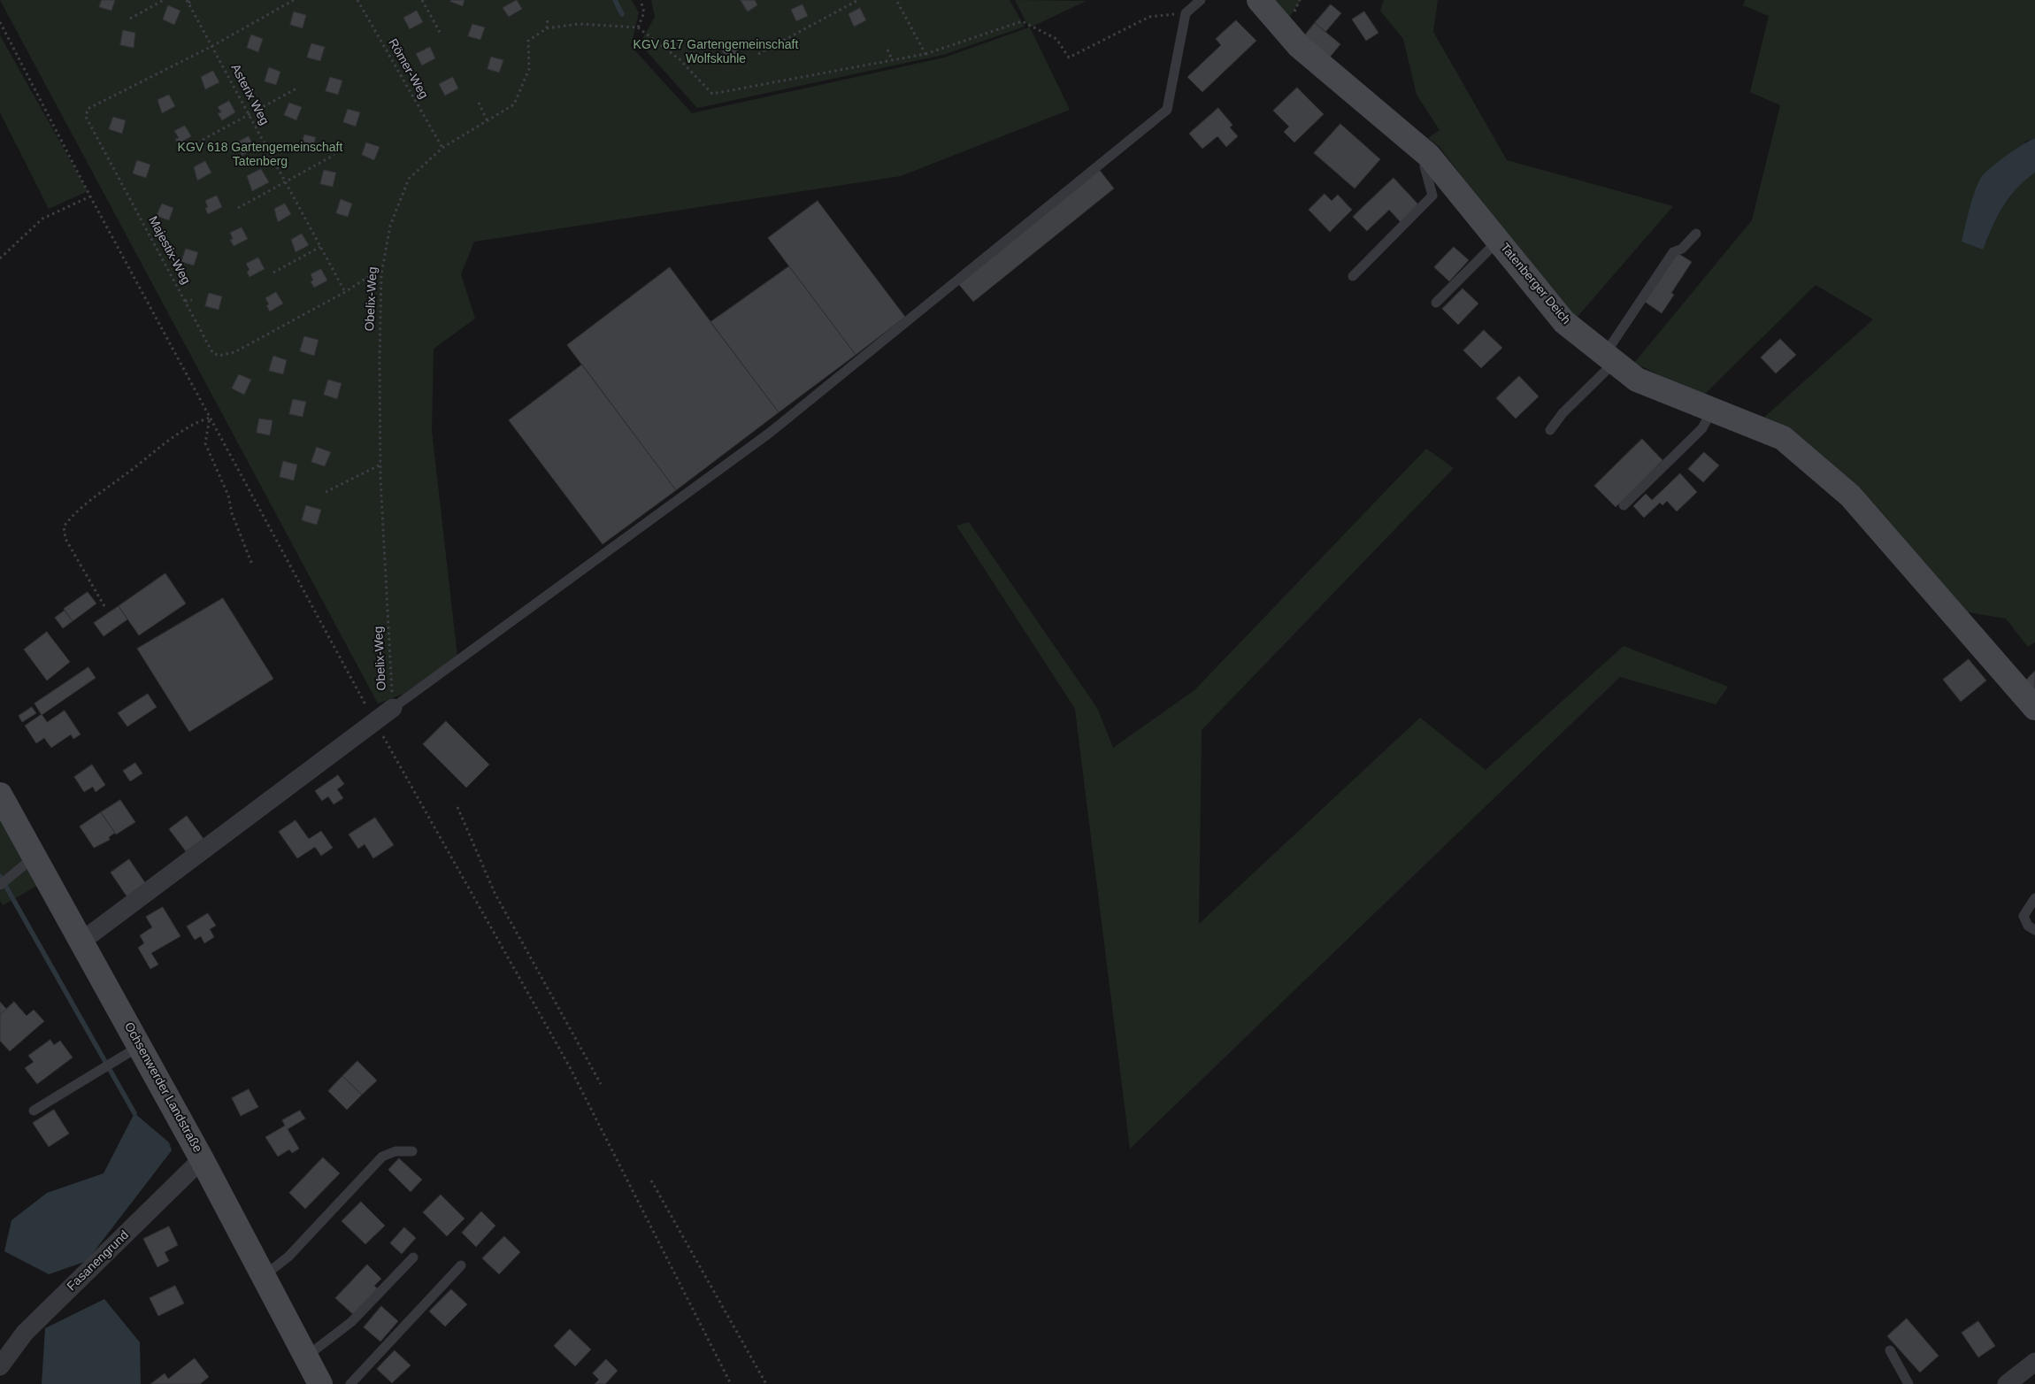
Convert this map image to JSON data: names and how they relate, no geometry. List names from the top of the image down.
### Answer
{
  "streets": {
    "street": ["Tatenberger Deich", "Ochsenwerder Landstraße", "Fasanengrund"],
    "path": [
      "Römer-Weg",
      "Asterix Weg",
      "Majestix-Weg",
      "Obelix-Weg"
    ]
  },
  "crossings": [
    ["Römer-Weg", "Obelix-Weg"],
    ["Asterix Weg", "Majestix-Weg"],
    ["Majestix-Weg", "Obelix-Weg"],
    ["Ochsenwerder Landstraße", "Fasanengrund"]
  ],
  "parks": ["KGV 617 Gartengemeinschaft Wolfskuhle", "KGV 618 Gartengemeinschaft Tatenberg"]
}
